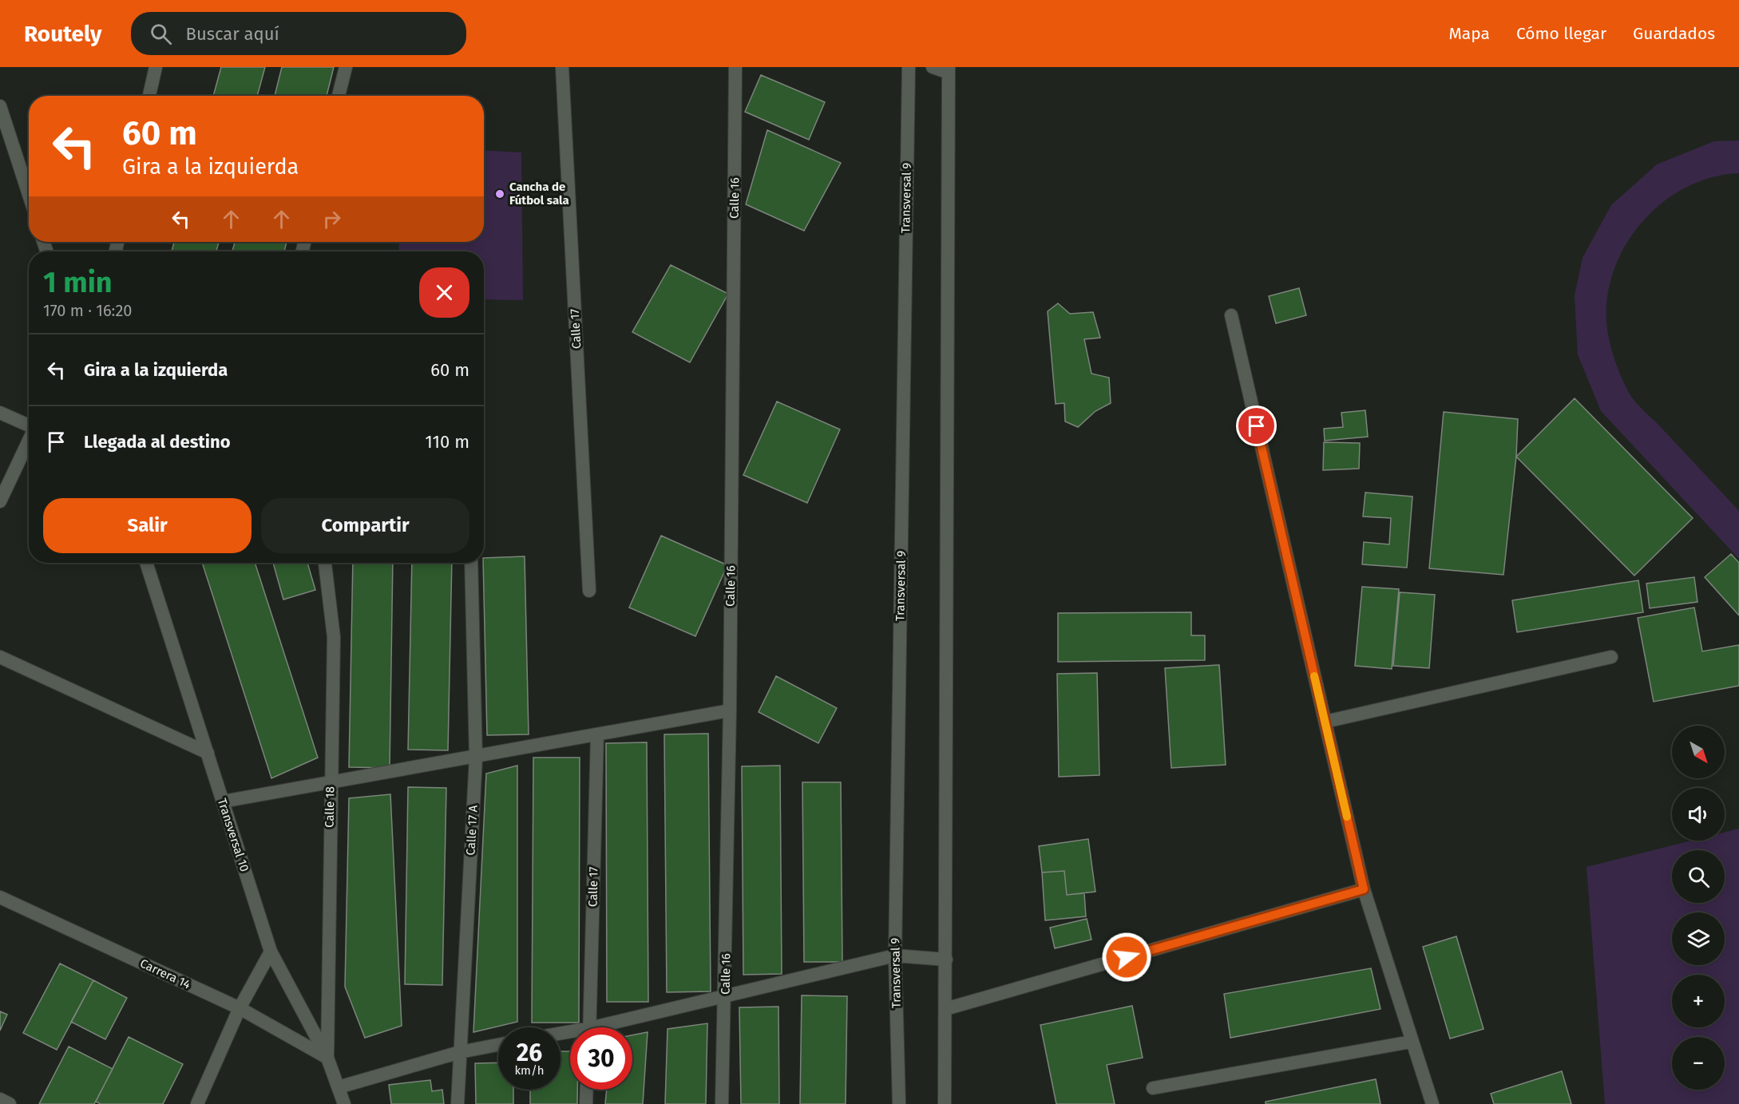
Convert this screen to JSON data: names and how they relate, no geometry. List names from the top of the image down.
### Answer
{
  "streets": {
    "street": [
      "Calle 16",
      "Transversal 9",
      "Calle 17",
      "Calle 18",
      "Calle 17 A",
      "Transversal 10",
      "Carrera 14"
    ]
  },
  "crossings": [
    ["Calle 18", "Transversal 10"],
    ["Calle 18", "Carrera 14"],
    ["Transversal 10", "Carrera 14"]
  ],
  "places": ["Cancha de Fútbol sala"],
  "north": "bottom right",
  "page": {
    "header": "Routely",
    "search": "Buscar aquí",
    "nav": ["Mapa", "Cómo llegar", "Guardados"],
    "turn": ["60 m", "Gira a la izquierda"],
    "heading": ["1 min", "170 m · 16:20"],
    "list": [
      {
        "name": "Gira a la izquierda",
        "value": "60 m"
      },
      {
        "name": "Llegada al destino",
        "value": "110 m"
      }
    ],
    "buttons": ["Salir", "Compartir"],
    "map_buttons": ["+", "−"],
    "speed": "26 km/h",
    "limit": "30"
  }
}
